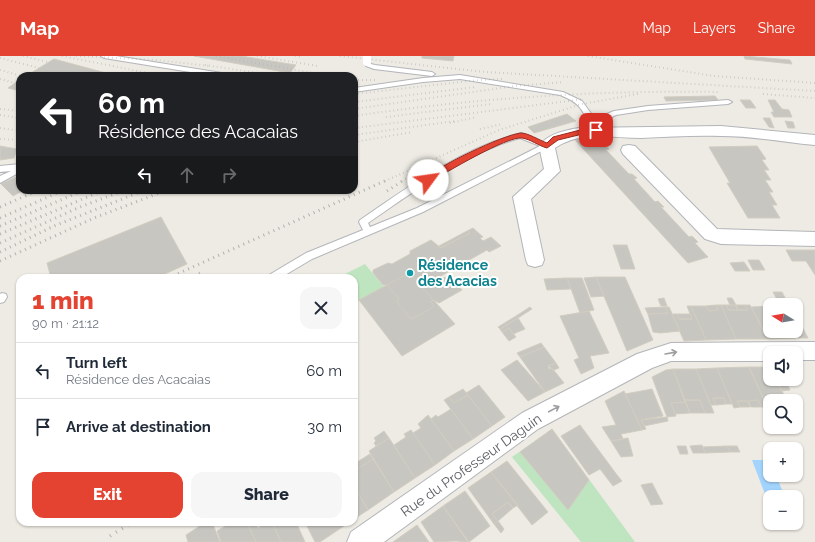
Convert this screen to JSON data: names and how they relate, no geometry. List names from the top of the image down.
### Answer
{
  "streets": {
    "street": ["Rue du Professeur Daguin"]
  },
  "one_way": ["Rue du Professeur Daguin"],
  "places": ["Résidence des Acacias"],
  "north": "left",
  "page": {
    "header": "Map",
    "nav": ["Map", "Layers", "Share"],
    "turn": ["60 m", "Résidence des Acacaias"],
    "heading": ["1 min", "90 m · 21:12"],
    "map_buttons": ["+", "−"],
    "list": [
      {
        "name": "Turn left",
        "note": "Résidence des Acacaias",
        "value": "60 m"
      },
      {
        "name": "Arrive at destination",
        "value": "30 m"
      }
    ],
    "buttons": ["Exit", "Share"]
  }
}
